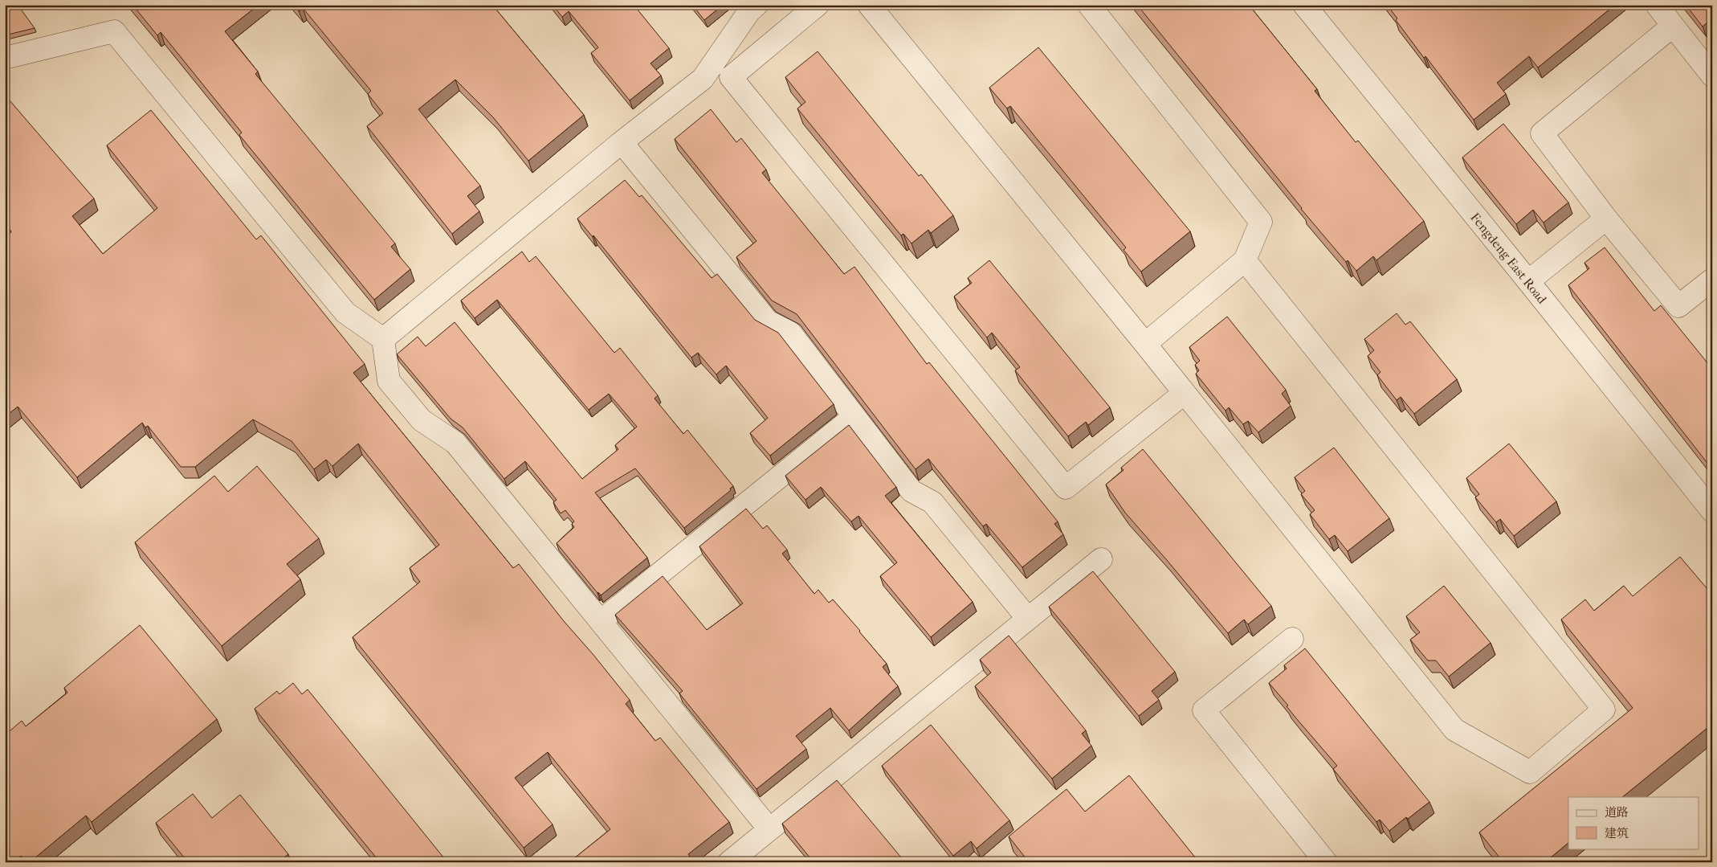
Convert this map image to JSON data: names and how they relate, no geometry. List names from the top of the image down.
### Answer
{
  "streets": {
    "street": ["Fengdeng East Road"]
  },
  "legend": ["道路", "建筑"]
}
